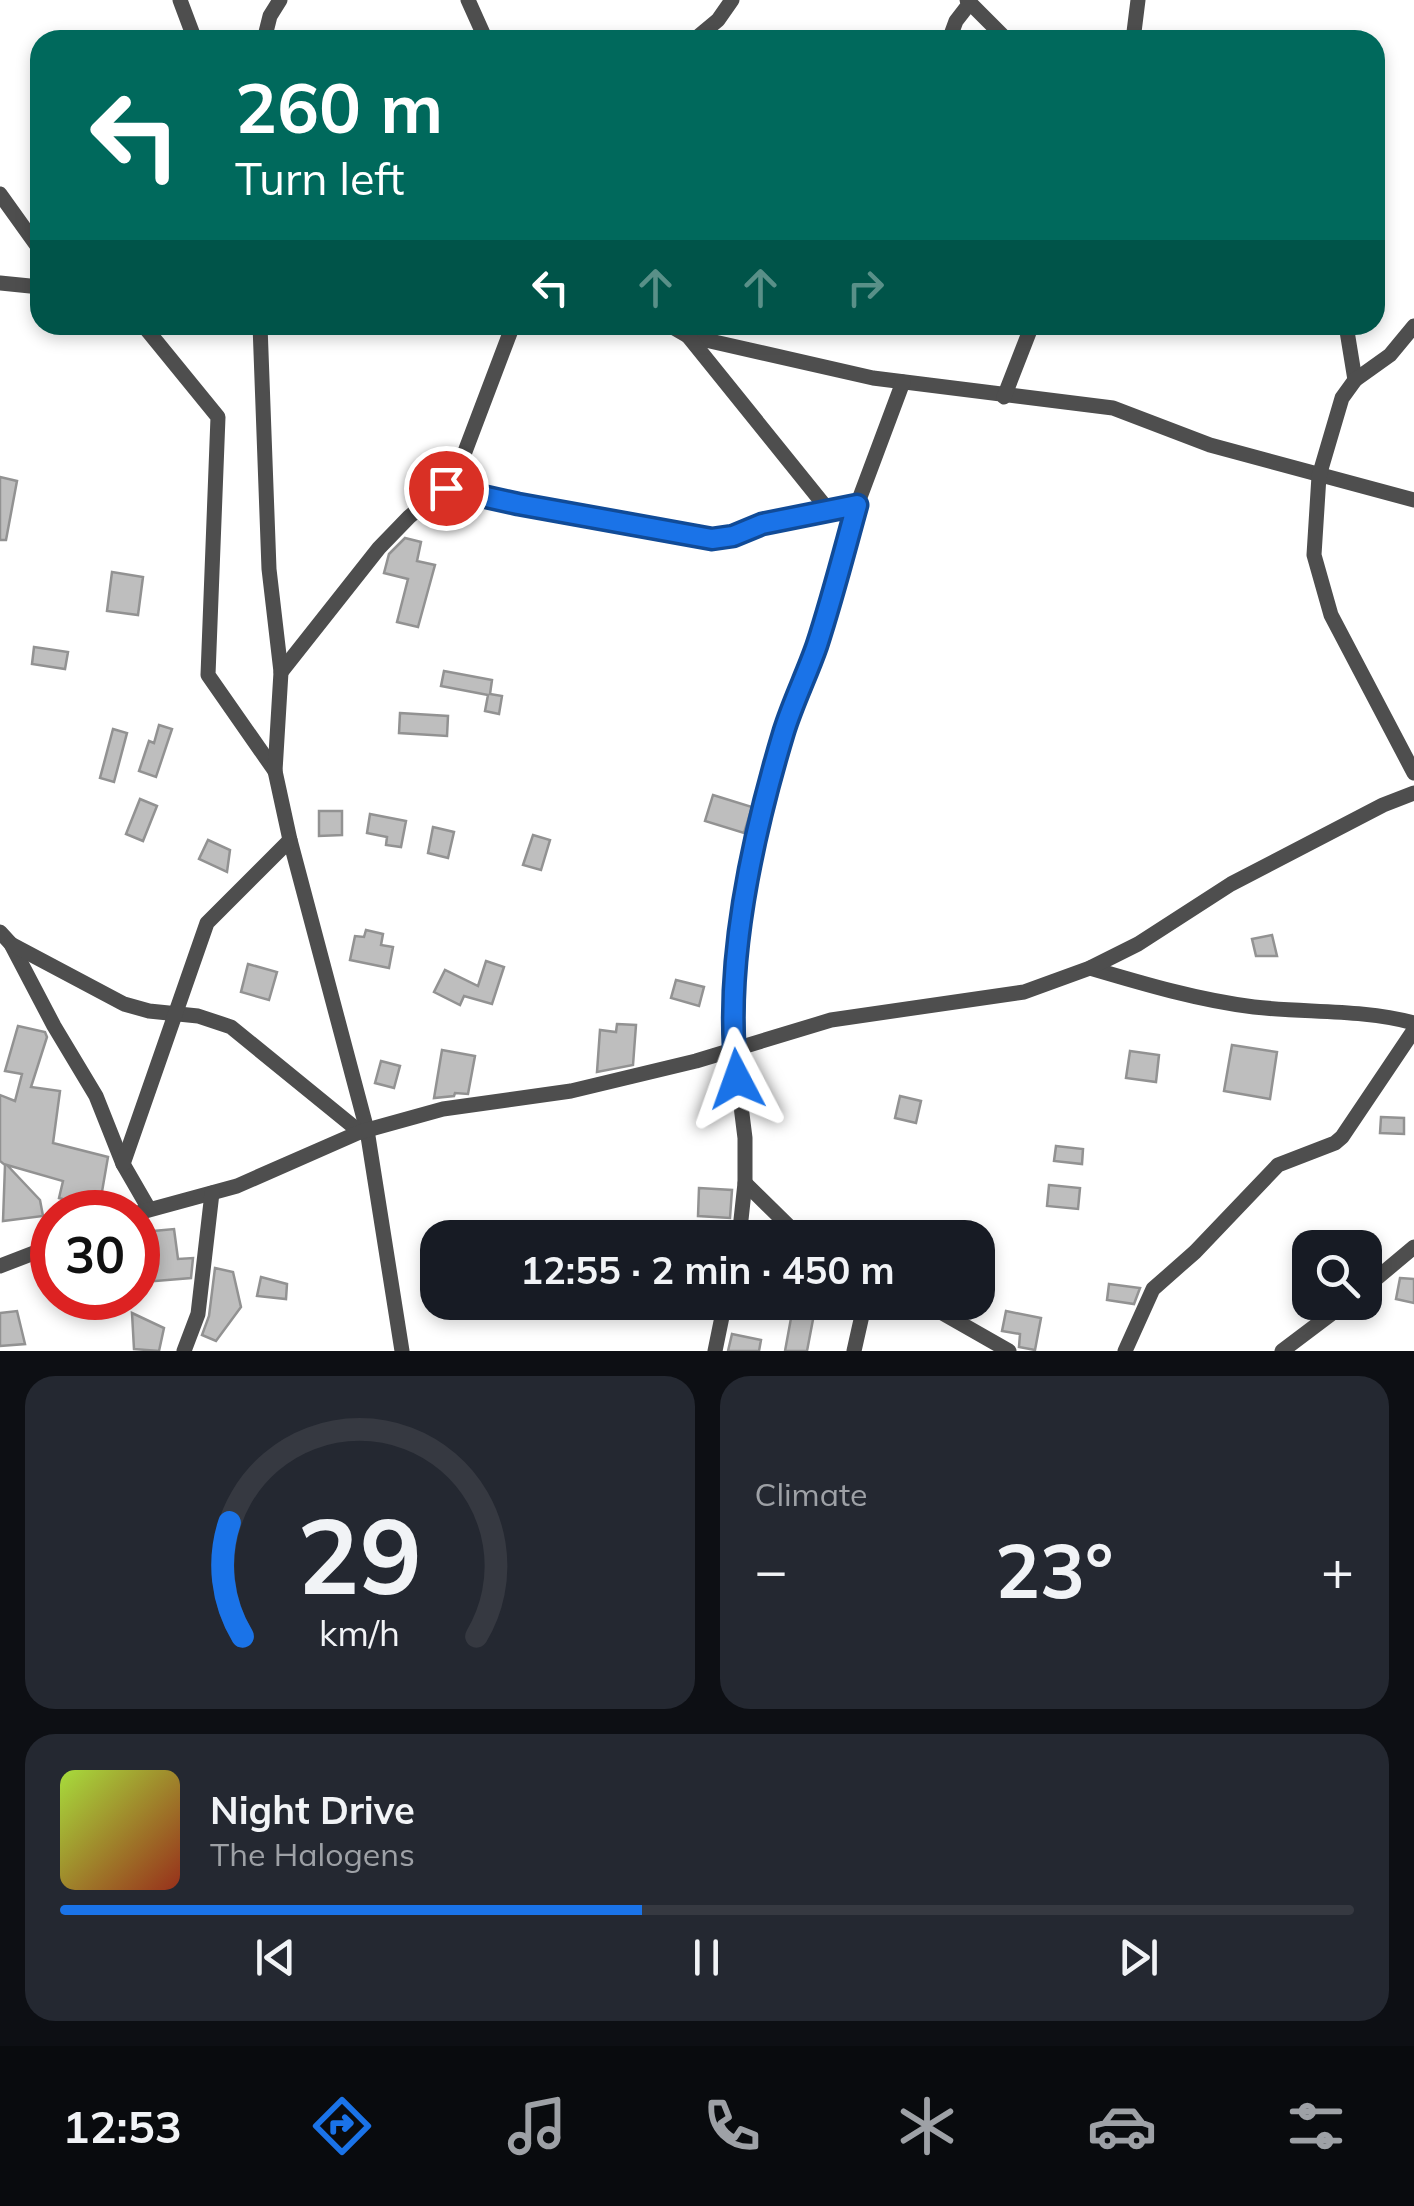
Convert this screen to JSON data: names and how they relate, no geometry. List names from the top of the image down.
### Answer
{
  "page": {
    "turn": ["260 m", "Turn left"],
    "limit": "30",
    "trip": "12:55 · 2 min · 450 m",
    "tile": "Climate",
    "heat": ["−", "23°", "+"],
    "song": ["Night Drive", "The Halogens"],
    "tabs": "12:53",
    "gauge": ["29", "km/h"]
  }
}
